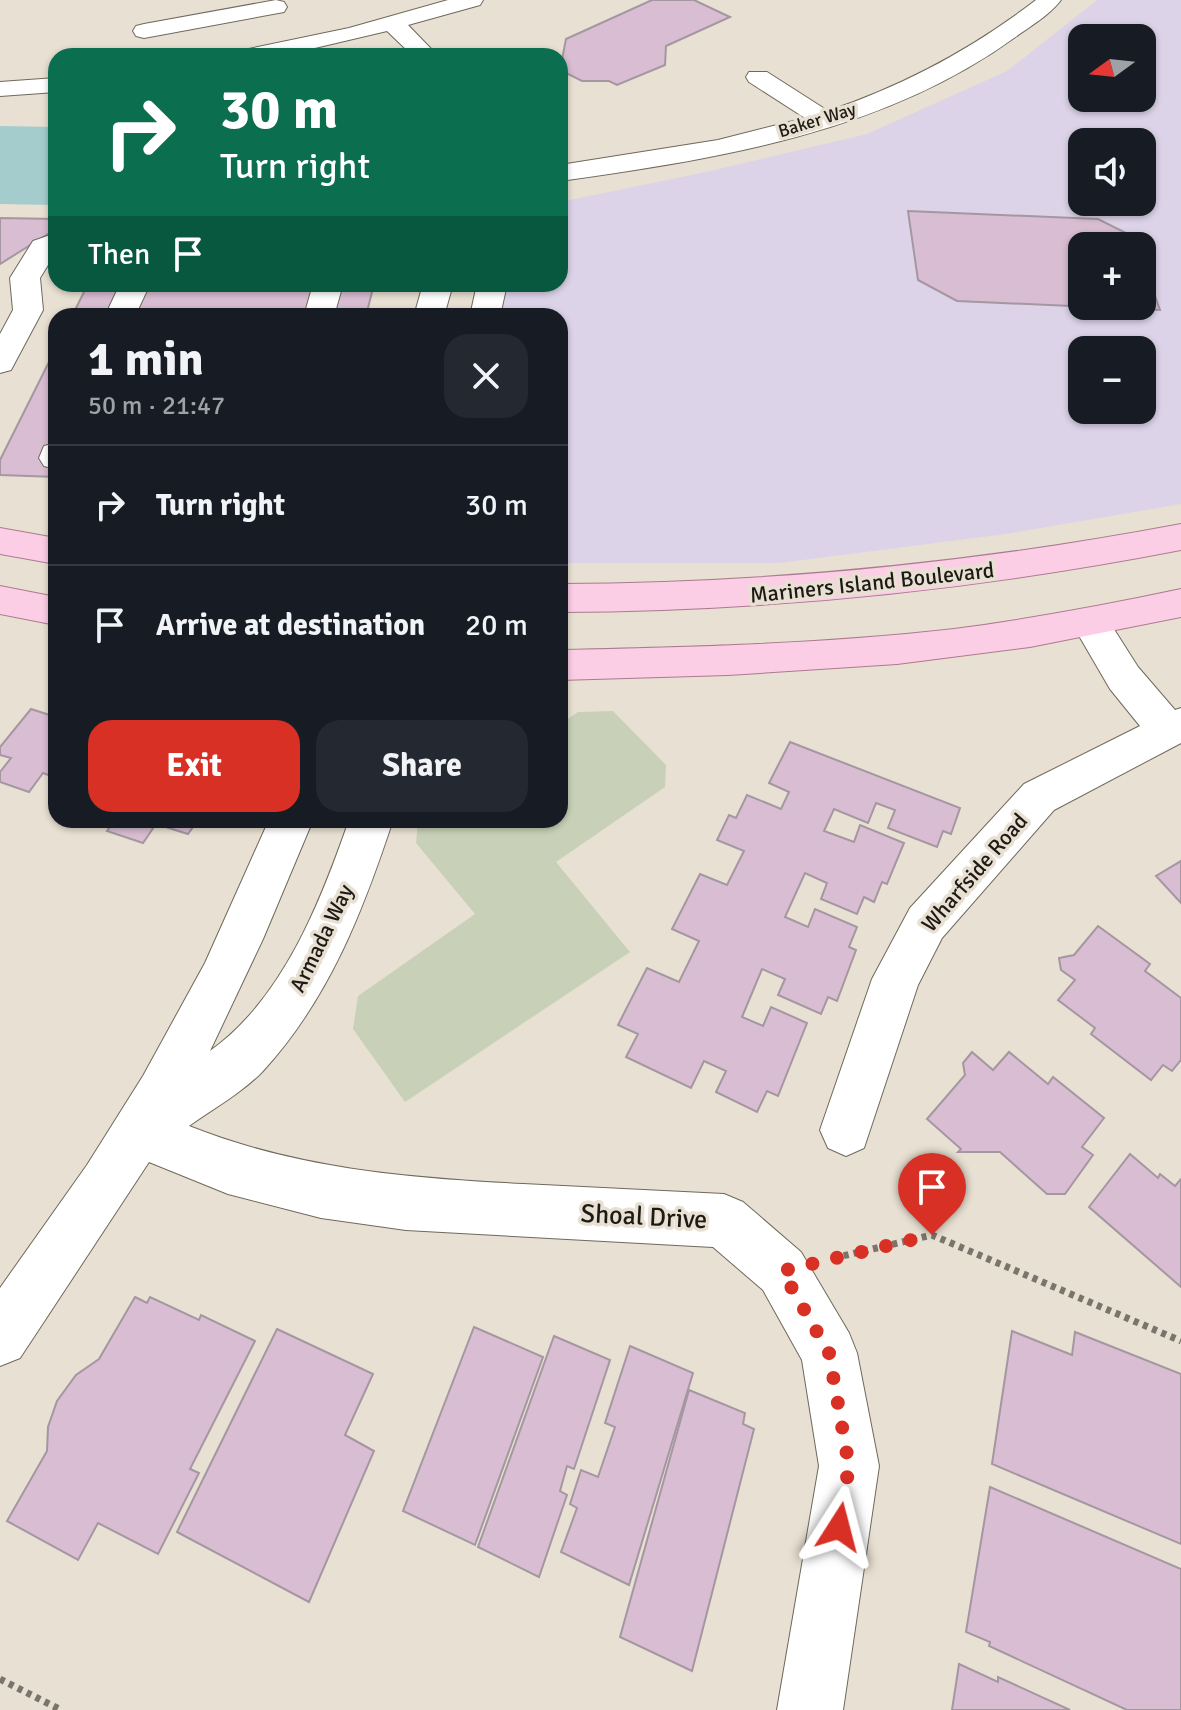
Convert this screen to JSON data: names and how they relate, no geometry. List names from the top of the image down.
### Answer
{
  "streets": {
    "main road": ["Mariners Island Boulevard"],
    "street": [
      "Baker Way",
      "Wharfside Road",
      "Armada Way",
      "Shoal Drive"
    ]
  },
  "crossings": [
    ["Armada Way", "Shoal Drive"]
  ],
  "north": "left",
  "page": {
    "map_buttons": ["+", "−"],
    "turn": ["30 m", "Turn right"],
    "then": "Then",
    "heading": ["1 min", "50 m · 21:47"],
    "list": [
      {
        "name": "Turn right",
        "value": "30 m"
      },
      {
        "name": "Arrive at destination",
        "value": "20 m"
      }
    ],
    "buttons": ["Exit", "Share"]
  }
}
